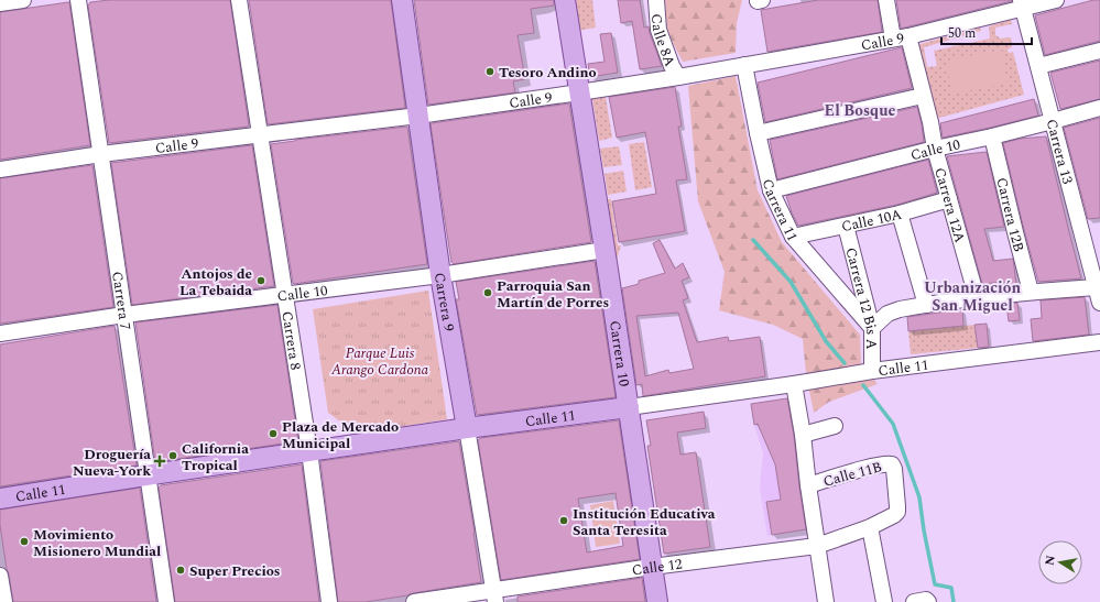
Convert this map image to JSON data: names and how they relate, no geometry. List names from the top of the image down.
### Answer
{
  "streets": {
    "main road": ["Carrera 9", "Carrera 10", "Calle 11"],
    "street": [
      "Calle 8A",
      "Calle 9",
      "Calle 10",
      "Carrera 13",
      "Carrera 12A",
      "Carrera 11",
      "Carrera 12B",
      "Calle 10A",
      "Carrera 12 Bis A",
      "Carrera 7",
      "Carrera 8",
      "Calle 11B",
      "Calle 12"
    ]
  },
  "crossings": [
    ["Calle 8A", "Calle 9"],
    ["Calle 9", "Carrera 13"],
    ["Calle 9", "Carrera 12A"],
    ["Calle 9", "Carrera 11"],
    ["Calle 9", "Carrera 7"],
    ["Calle 9", "Carrera 9"],
    ["Calle 9", "Carrera 8"],
    ["Calle 9", "Carrera 10"],
    ["Calle 10", "Carrera 13"],
    ["Calle 10", "Carrera 12A"],
    ["Calle 10", "Carrera 11"],
    ["Calle 10", "Carrera 12B"],
    ["Calle 10", "Carrera 7"],
    ["Calle 10", "Carrera 9"],
    ["Calle 10", "Carrera 8"],
    ["Calle 10", "Carrera 10"],
    ["Carrera 12A", "Calle 10A"],
    ["Carrera 11", "Calle 10A"],
    ["Carrera 11", "Carrera 12 Bis A"],
    ["Calle 10A", "Carrera 12 Bis A"],
    ["Carrera 12 Bis A", "Calle 11"],
    ["Carrera 7", "Calle 11"],
    ["Carrera 9", "Calle 11"],
    ["Carrera 9", "Calle 12"],
    ["Carrera 8", "Calle 11"],
    ["Carrera 10", "Calle 11"],
    ["Carrera 10", "Calle 12"],
    ["Calle 11B", "Calle 12"]
  ],
  "districts": ["El Bosque", "Urbanización San Miguel"],
  "parks": ["Parque Luis Arango Cardona"],
  "places": {
    "other": [
      "Tesoro Andino",
      "Antojos de La Tebaida",
      "Parroquia San Martín de Porres",
      "Plaza de Mercado Municipal",
      "California Tropical",
      "Institución Educativa Santa Teresita",
      "Movimiento Misionero Mundial",
      "Super Precios"
    ],
    "health": ["Droguería Nueva-York"]
  },
  "scale_bar": "50 m",
  "north": "left"
}
